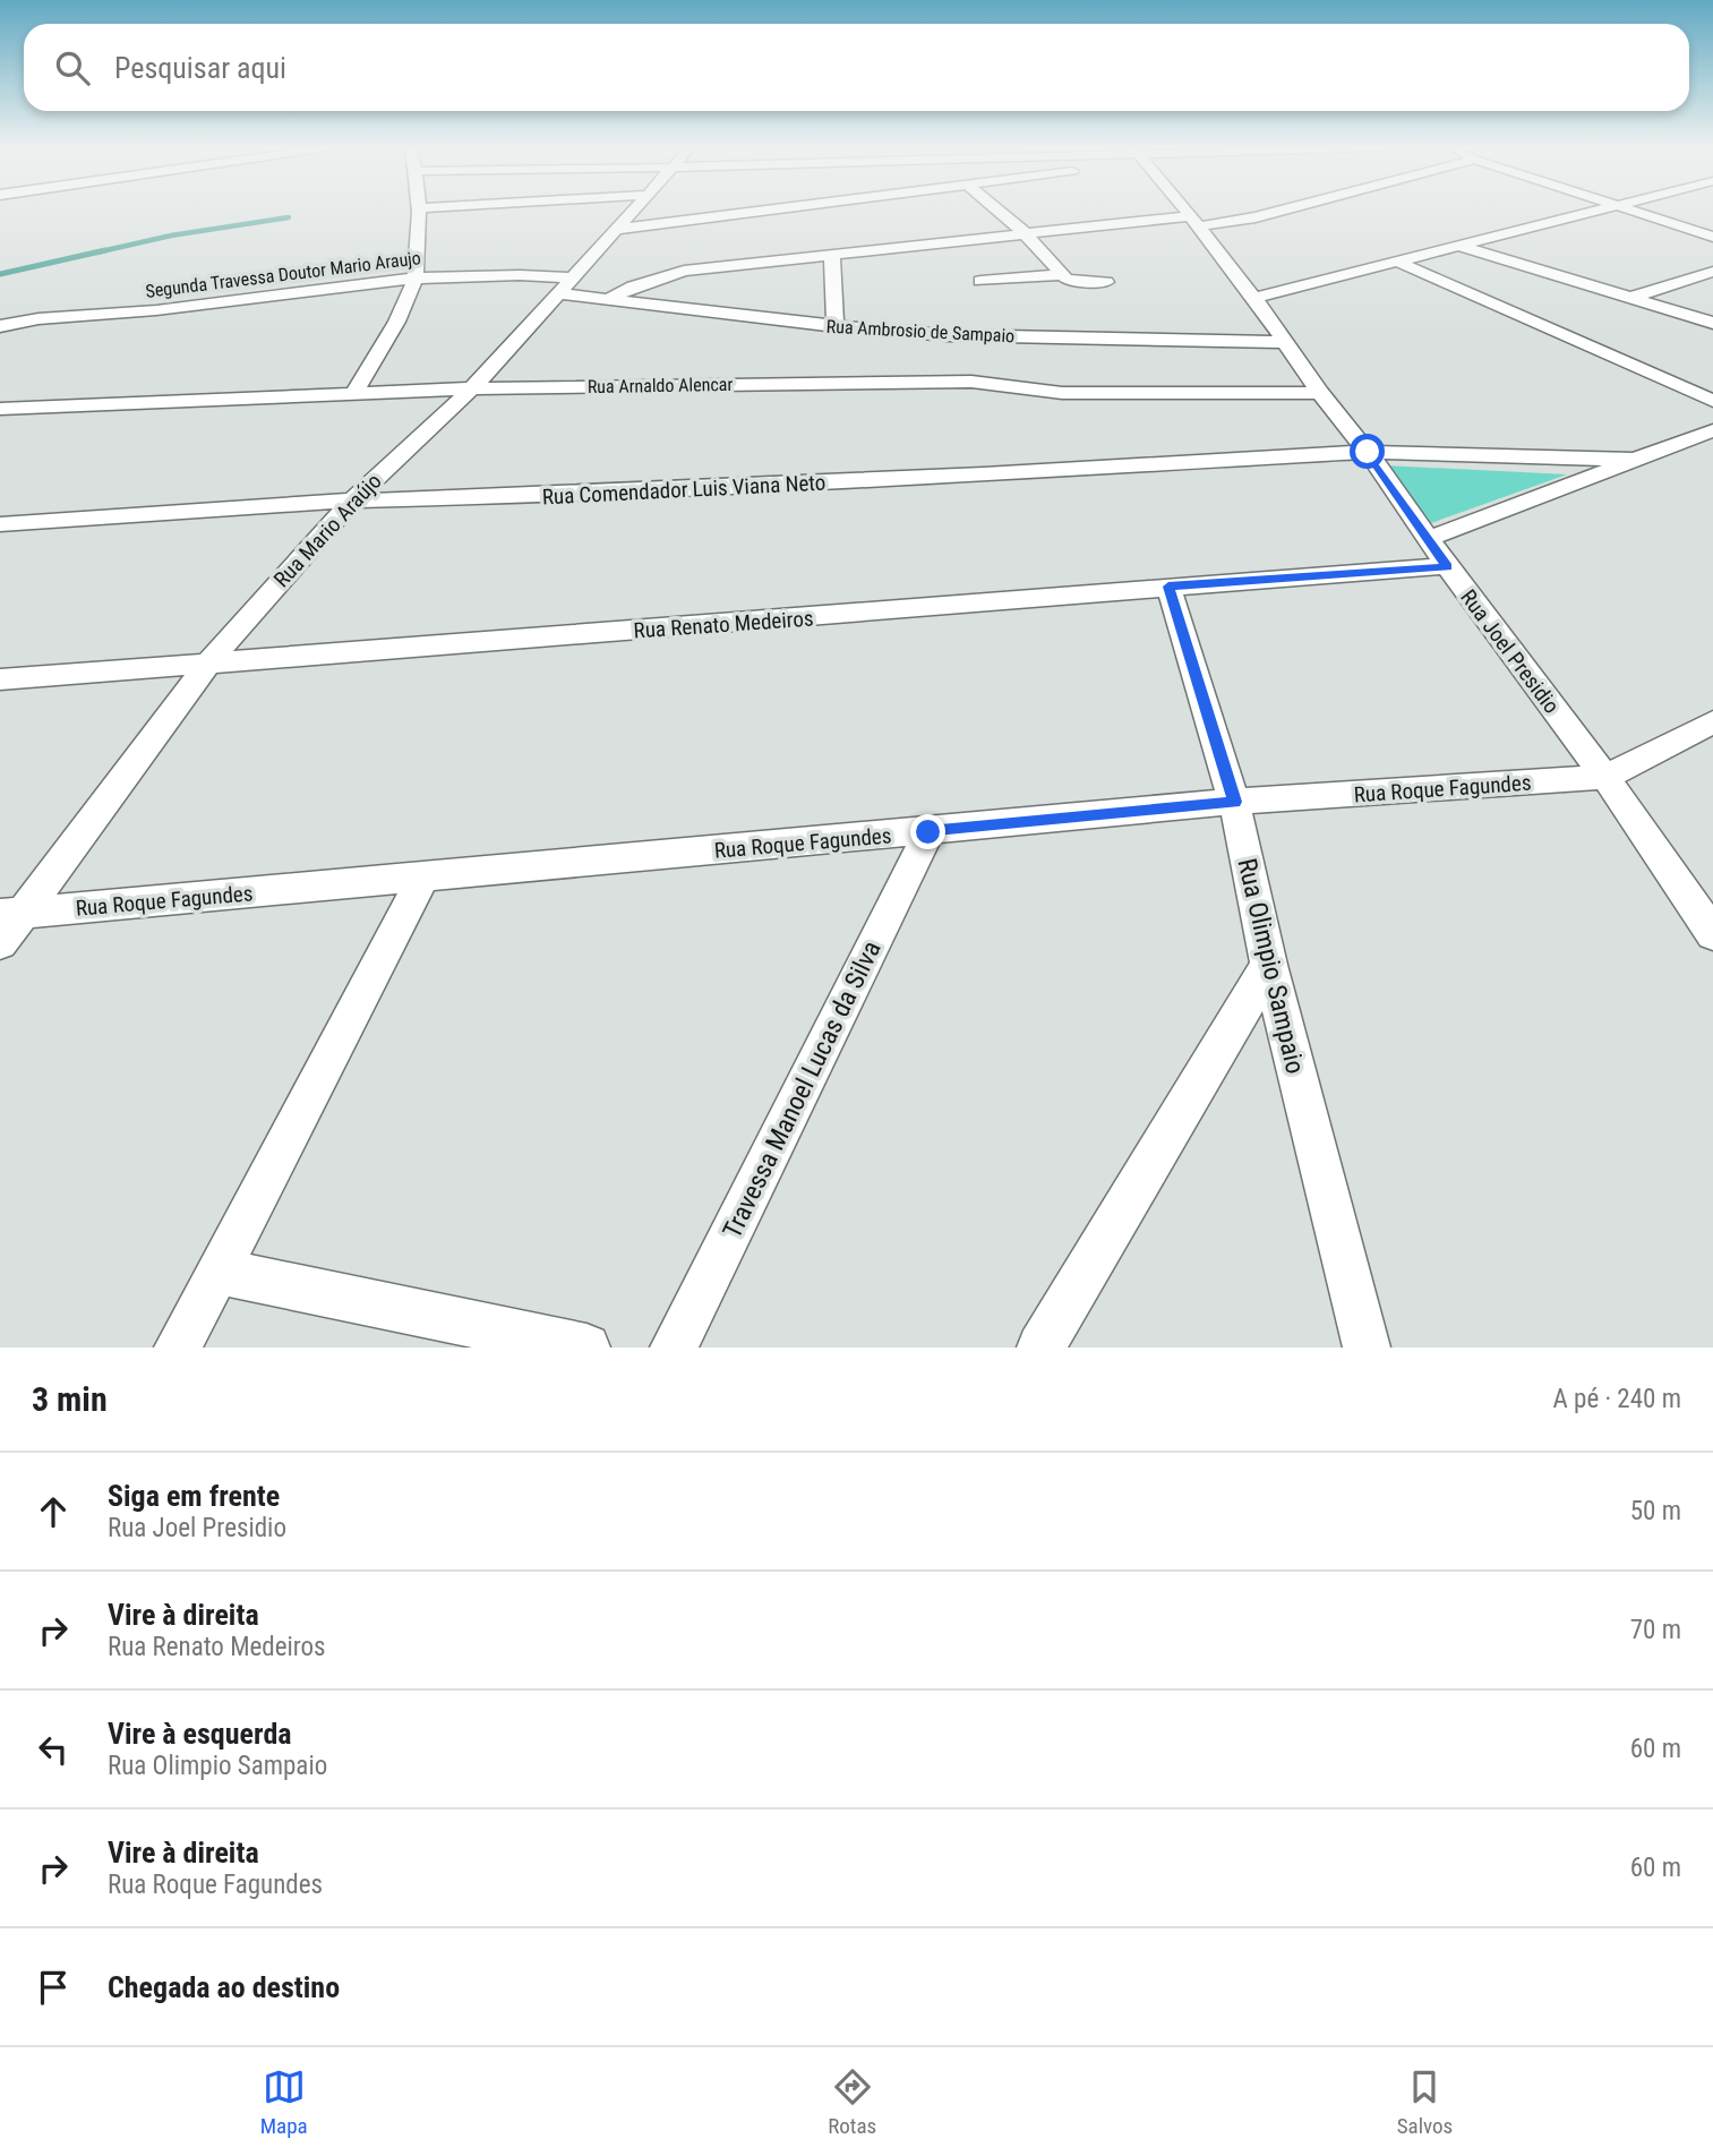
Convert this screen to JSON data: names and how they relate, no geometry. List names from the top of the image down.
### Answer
{
  "streets": {
    "street": [
      "Segunda Travessa Doutor Mario Araujo",
      "Rua Ambrosio de Sampaio",
      "Rua Arnaldo Alencar",
      "Rua Comendador Luis Viana Neto",
      "Rua Mario Araújo",
      "Rua Renato Medeiros",
      "Rua Joel Presidio",
      "Rua Roque Fagundes",
      "Rua Olimpio Sampaio",
      "Travessa Manoel Lucas da Silva"
    ]
  },
  "crossings": [
    ["Segunda Travessa Doutor Mario Araujo", "Rua Ambrosio de Sampaio"],
    ["Segunda Travessa Doutor Mario Araujo", "Rua Mario Araújo"],
    ["Rua Ambrosio de Sampaio", "Rua Mario Araújo"],
    ["Rua Ambrosio de Sampaio", "Rua Joel Presidio"],
    ["Rua Arnaldo Alencar", "Rua Mario Araújo"],
    ["Rua Arnaldo Alencar", "Rua Joel Presidio"],
    ["Rua Comendador Luis Viana Neto", "Rua Mario Araújo"],
    ["Rua Comendador Luis Viana Neto", "Rua Joel Presidio"],
    ["Rua Mario Araújo", "Rua Renato Medeiros"],
    ["Rua Mario Araújo", "Rua Roque Fagundes"],
    ["Rua Renato Medeiros", "Rua Joel Presidio"],
    ["Rua Renato Medeiros", "Rua Olimpio Sampaio"],
    ["Rua Joel Presidio", "Rua Roque Fagundes"],
    ["Rua Roque Fagundes", "Rua Olimpio Sampaio"],
    ["Rua Roque Fagundes", "Travessa Manoel Lucas da Silva"]
  ],
  "page": {
    "search": "Pesquisar aqui",
    "heading": ["3 min", "A pé · 240 m"],
    "list": [
      ["Siga em frente", "Rua Joel Presidio", "50 m"],
      ["Vire à direita", "Rua Renato Medeiros", "70 m"],
      ["Vire à esquerda", "Rua Olimpio Sampaio", "60 m"],
      ["Vire à direita", "Rua Roque Fagundes", "60 m"],
      "Chegada ao destino"
    ],
    "nav": ["Mapa", "Rotas", "Salvos"]
  }
}
